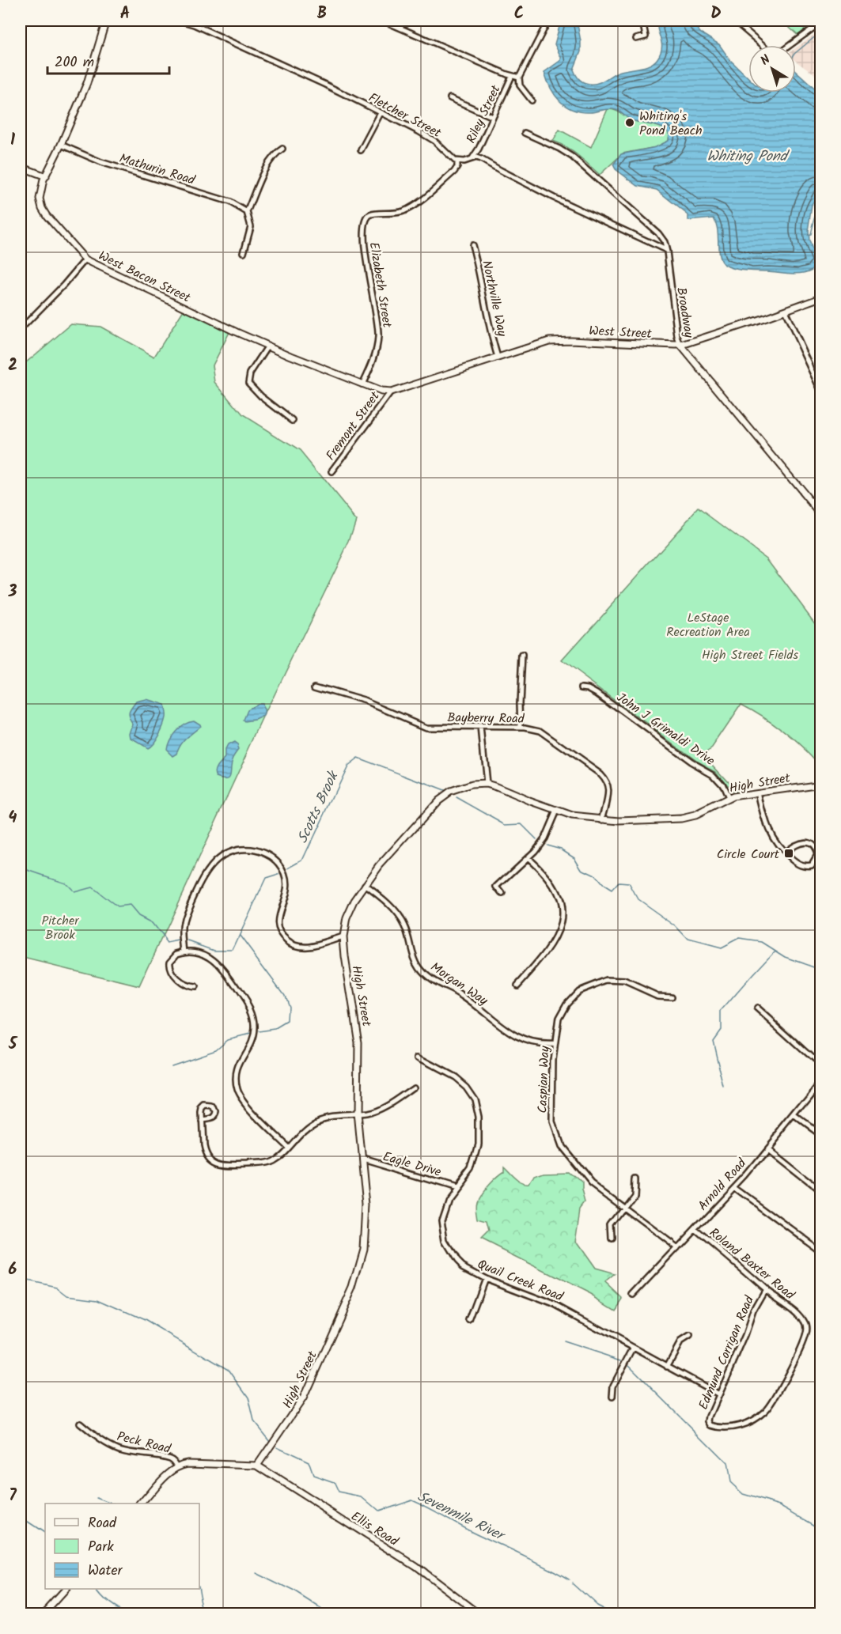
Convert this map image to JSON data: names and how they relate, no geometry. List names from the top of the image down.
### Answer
{
  "streets": {
    "street": [
      "Riley Street",
      "Fletcher Street",
      "Mathurin Road",
      "West Bacon Street",
      "Elizabeth Street",
      "Northville Way",
      "Broadway",
      "West Street",
      "Fremont Street",
      "Bayberry Road",
      "John J Grimaldi Drive",
      "High Street",
      "Morgan Way",
      "Caspian Way",
      "Eagle Drive",
      "Arnold Road",
      "Roland Baxter Road",
      "Quail Creek Road",
      "Edmund Corrigan Road",
      "Peck Road",
      "Ellis Road"
    ]
  },
  "crossings": [
    ["Fletcher Street", "Elizabeth Street"],
    ["Mathurin Road", "West Bacon Street"],
    ["West Bacon Street", "Elizabeth Street"],
    ["West Bacon Street", "West Street"],
    ["West Bacon Street", "Fremont Street"],
    ["Northville Way", "West Street"],
    ["Broadway", "West Street"],
    ["West Street", "Fremont Street"],
    ["Bayberry Road", "High Street"],
    ["John J Grimaldi Drive", "High Street"],
    ["High Street", "Morgan Way"],
    ["High Street", "Eagle Drive"],
    ["High Street", "Ellis Road"],
    ["Morgan Way", "Caspian Way"],
    ["Caspian Way", "Arnold Road"],
    ["Eagle Drive", "Quail Creek Road"],
    ["Arnold Road", "Roland Baxter Road"],
    ["Roland Baxter Road", "Edmund Corrigan Road"],
    ["Quail Creek Road", "Edmund Corrigan Road"]
  ],
  "water": ["Whiting Pond", "Scotts Brook", "Sevenmile River"],
  "parks": ["LeStage Recreation Area", "High Street Fields", "Pitcher Brook"],
  "places": {
    "other": ["Whiting's Pond Beach"],
    "transit": ["Circle Court"]
  },
  "legend": ["Road", "Park", "Water"],
  "scale_bar": "200 m",
  "north": "top left",
  "grid": {
    "columns": [
      "A",
      "B",
      "C",
      "D"
    ],
    "rows": [
      "1",
      "2",
      "3",
      "4",
      "5",
      "6",
      "7"
    ]
  }
}
